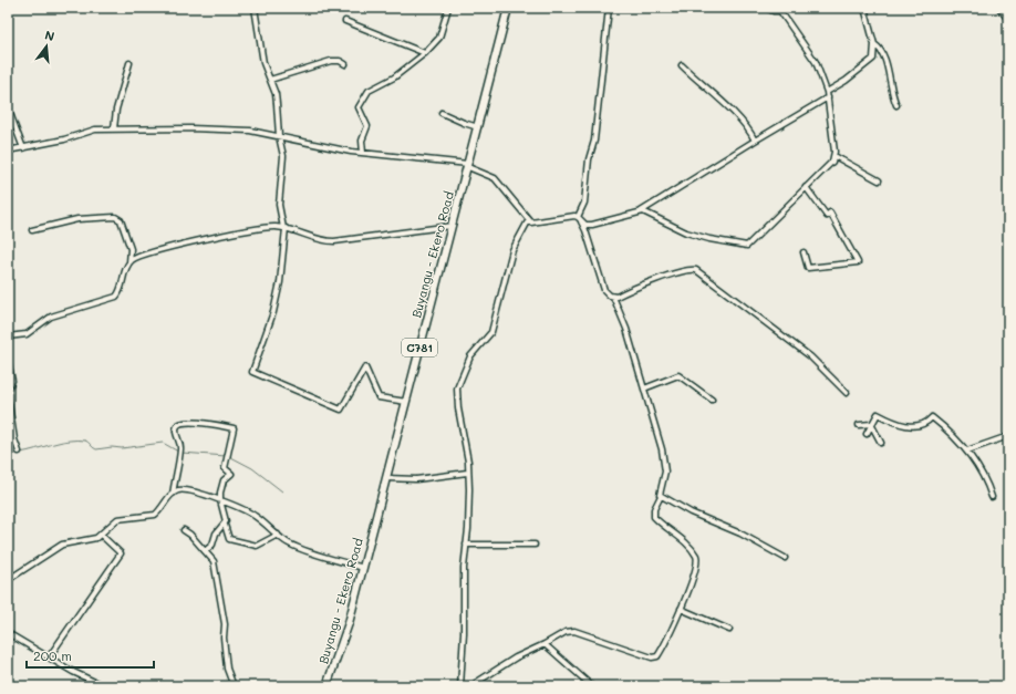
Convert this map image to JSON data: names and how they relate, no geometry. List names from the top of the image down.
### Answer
{
  "streets": {
    "main road": ["Buyangu - Ekero Road", "C781"]
  },
  "scale_bar": "200 m",
  "north": "top"
}
